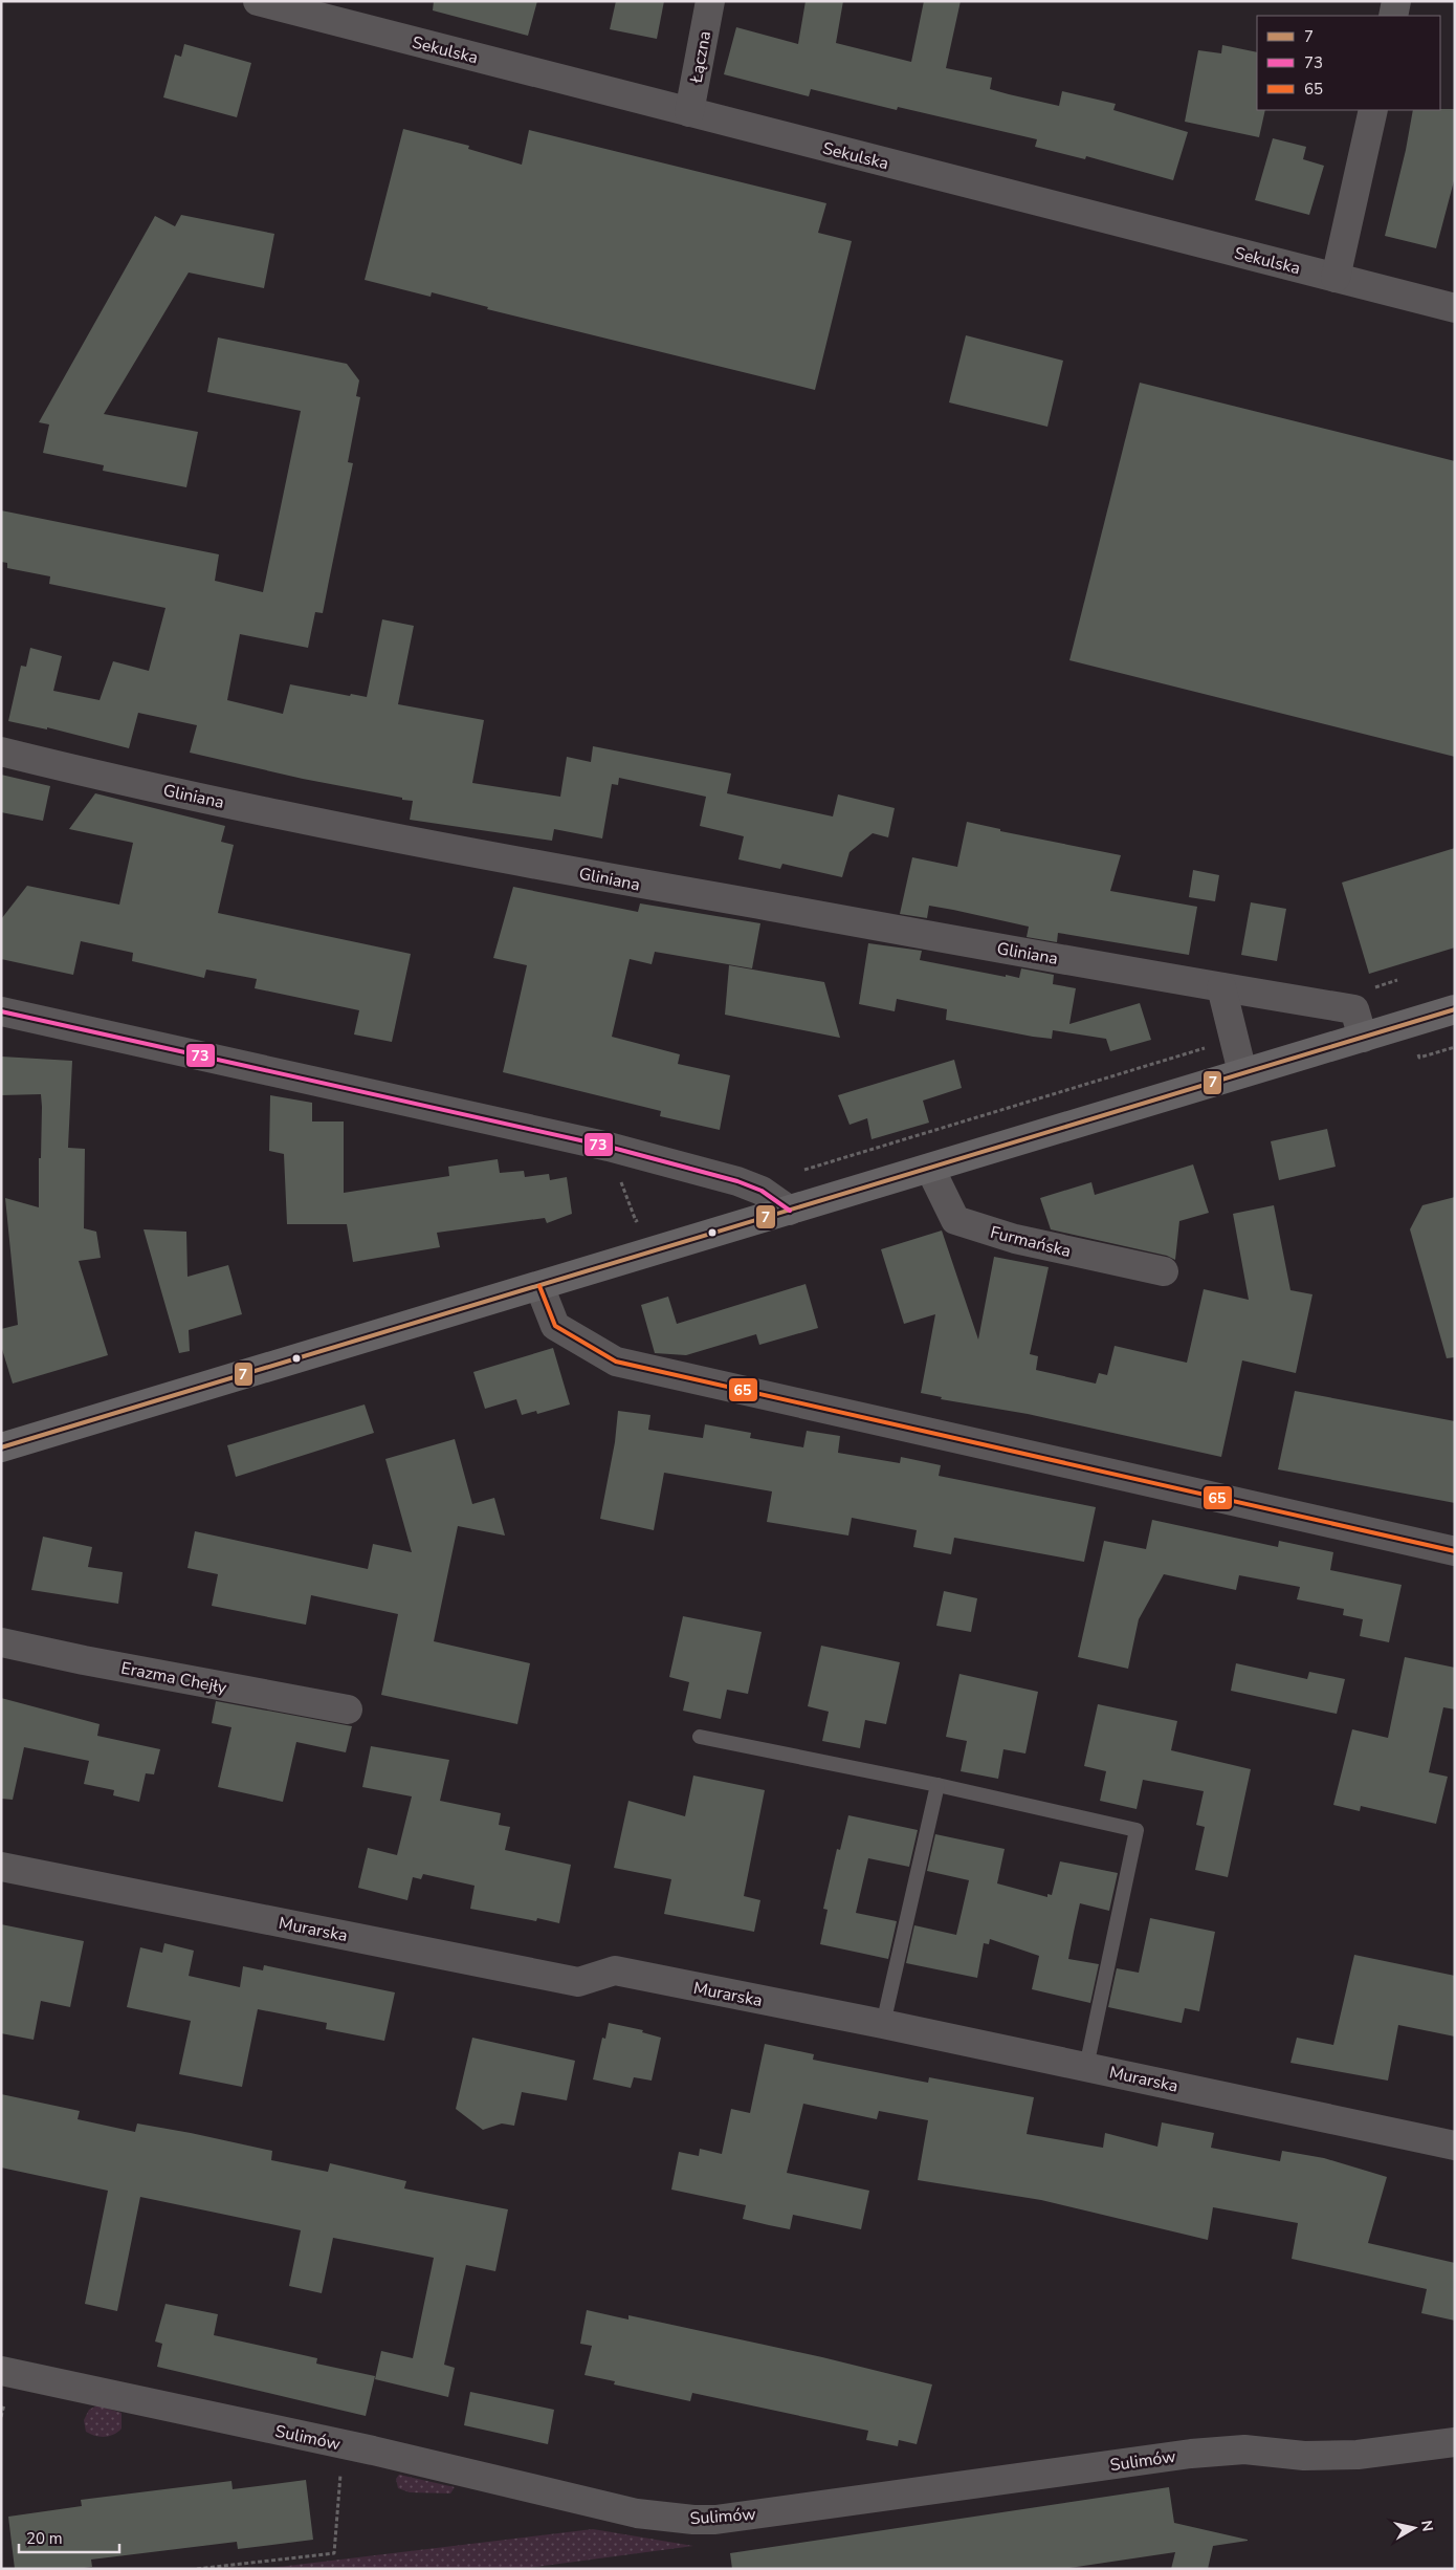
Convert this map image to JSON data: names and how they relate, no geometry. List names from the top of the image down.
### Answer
{
  "streets": {
    "street": [
      "Sekulska",
      "Łączna",
      "Gliniana",
      "Furmańska",
      "Erazma Chejły",
      "Murarska",
      "Sulimów"
    ]
  },
  "crossings": [
    ["Sekulska", "Łączna"]
  ],
  "lines": ["transit line 7", "transit line 73", "transit line 65"],
  "legend": ["7", "73", "65"],
  "scale_bar": "20 m",
  "north": "right"
}
